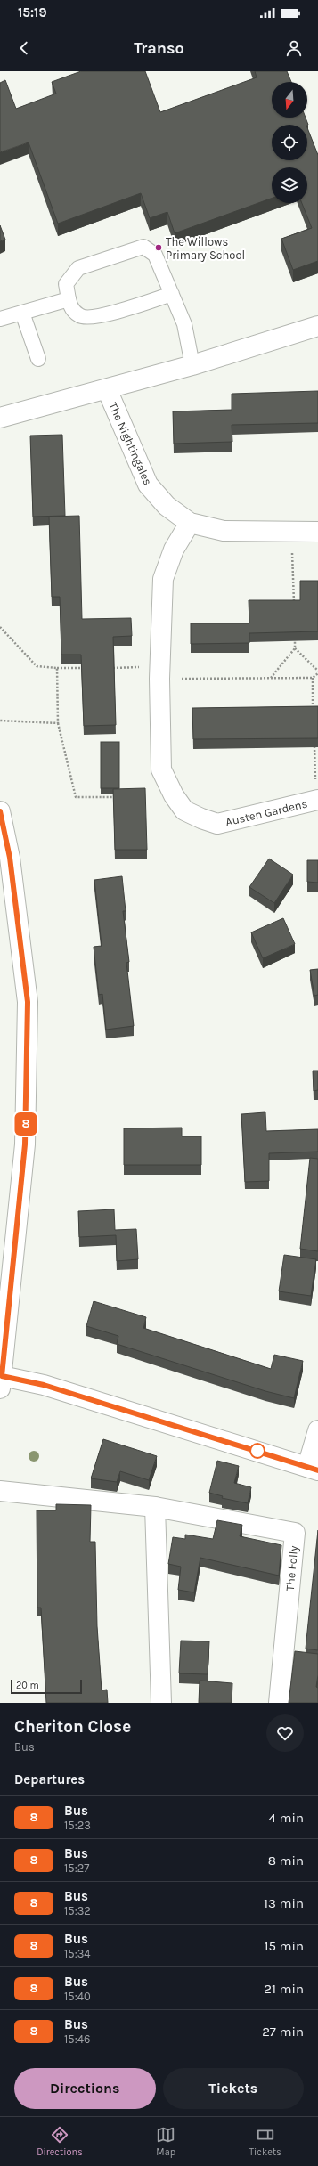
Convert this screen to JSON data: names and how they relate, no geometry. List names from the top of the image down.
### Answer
{
  "streets": {
    "street": ["The Nightingales", "Austen Gardens", "The Folly"]
  },
  "crossings": [
    ["The Nightingales", "Austen Gardens"]
  ],
  "places": ["The Willows Primary School"],
  "lines": ["bus line 8"],
  "scale_bar": "20 m",
  "north": "bottom",
  "page": {
    "status": "15:19",
    "header": "Transo",
    "on_map": "8",
    "scale": "20 m",
    "heading": [
      ["Cheriton Close", "Bus"],
      "Departures"
    ],
    "list": [
      {
        "mark": "8",
        "name": "Bus",
        "note": "15:23",
        "value": "4 min"
      },
      {
        "mark": "8",
        "name": "Bus",
        "note": "15:27",
        "value": "8 min"
      },
      {
        "mark": "8",
        "name": "Bus",
        "note": "15:32",
        "value": "13 min"
      },
      {
        "mark": "8",
        "name": "Bus",
        "note": "15:34",
        "value": "15 min"
      },
      {
        "mark": "8",
        "name": "Bus",
        "note": "15:40",
        "value": "21 min"
      },
      {
        "mark": "8",
        "name": "Bus",
        "note": "15:46",
        "value": "27 min"
      }
    ],
    "buttons": ["Directions", "Tickets"],
    "tabs": ["Directions", "Map", "Tickets"]
  }
}
